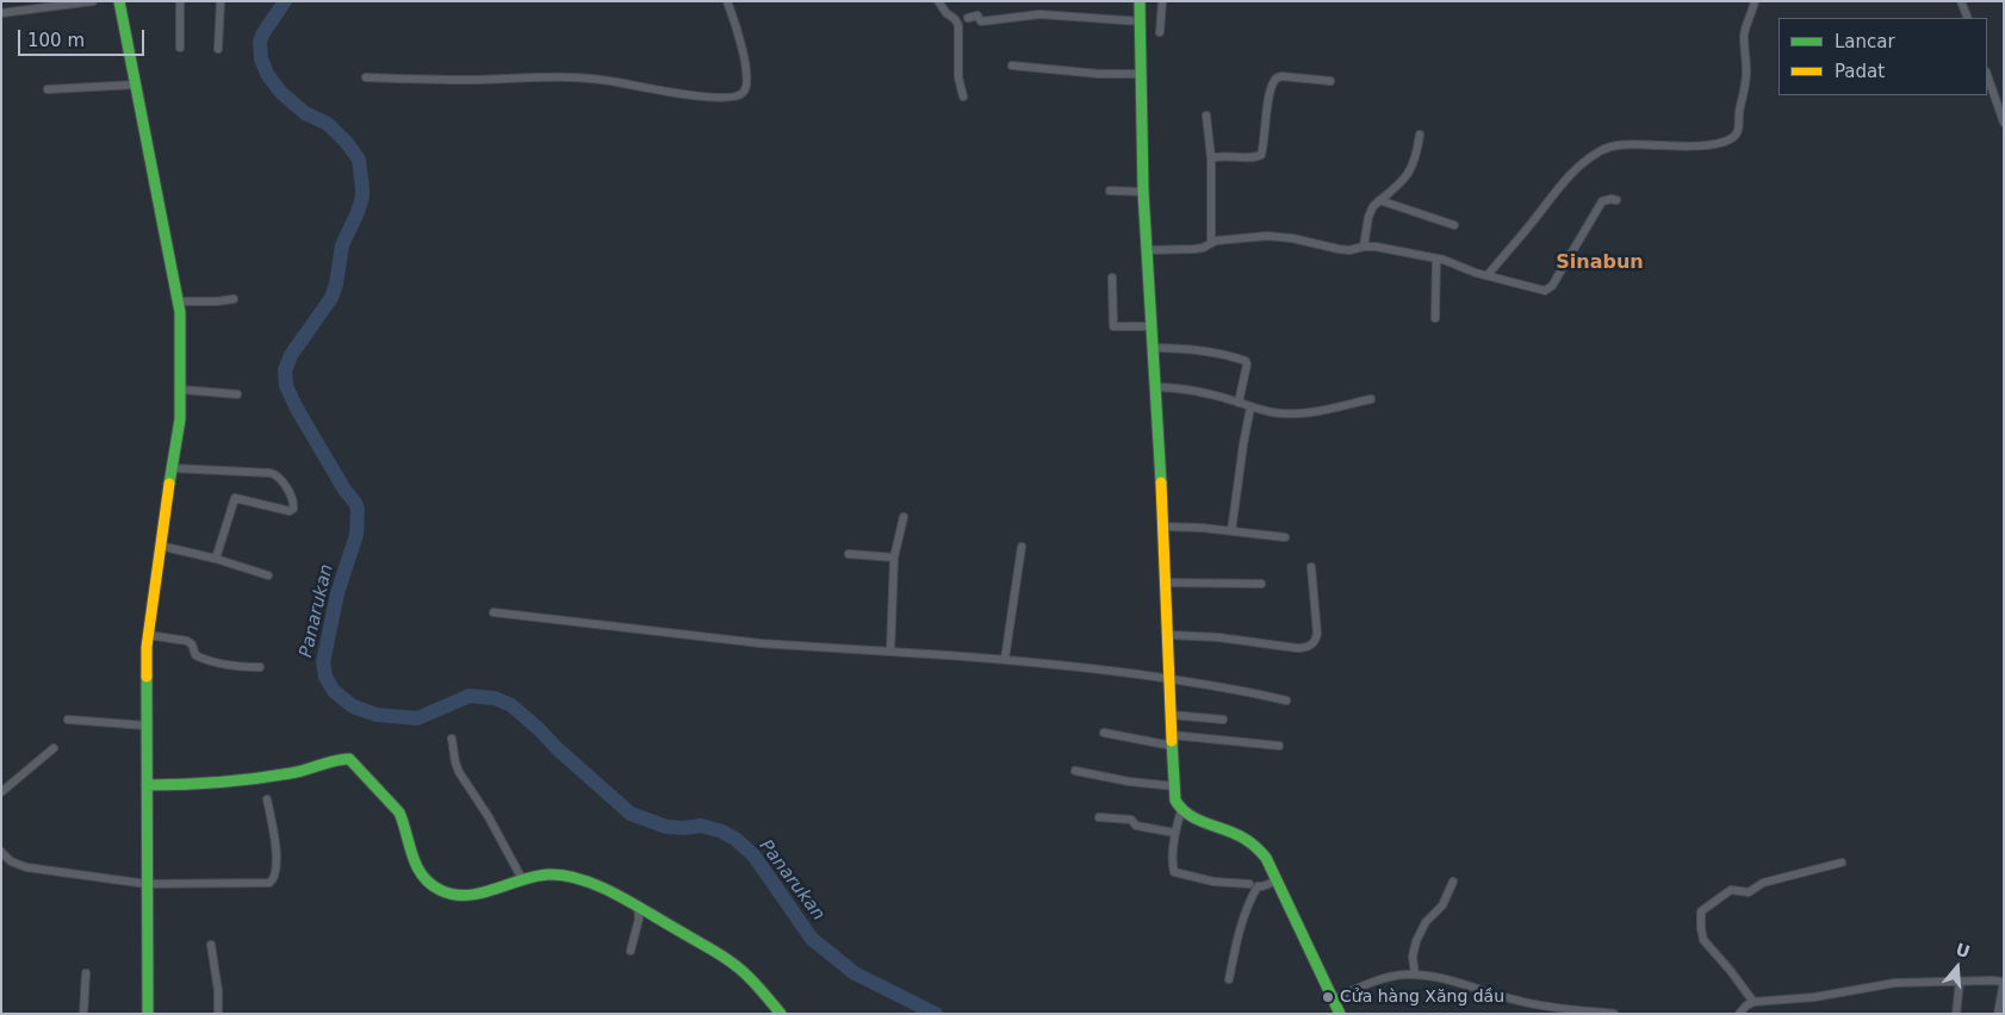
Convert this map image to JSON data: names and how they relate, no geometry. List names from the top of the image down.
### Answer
{
  "districts": ["Sinabun"],
  "water": ["Panarukan"],
  "places": ["Cửa hàng Xăng dầu"],
  "legend": ["Lancar", "Padat"],
  "scale_bar": "100 m",
  "north": "top"
}
